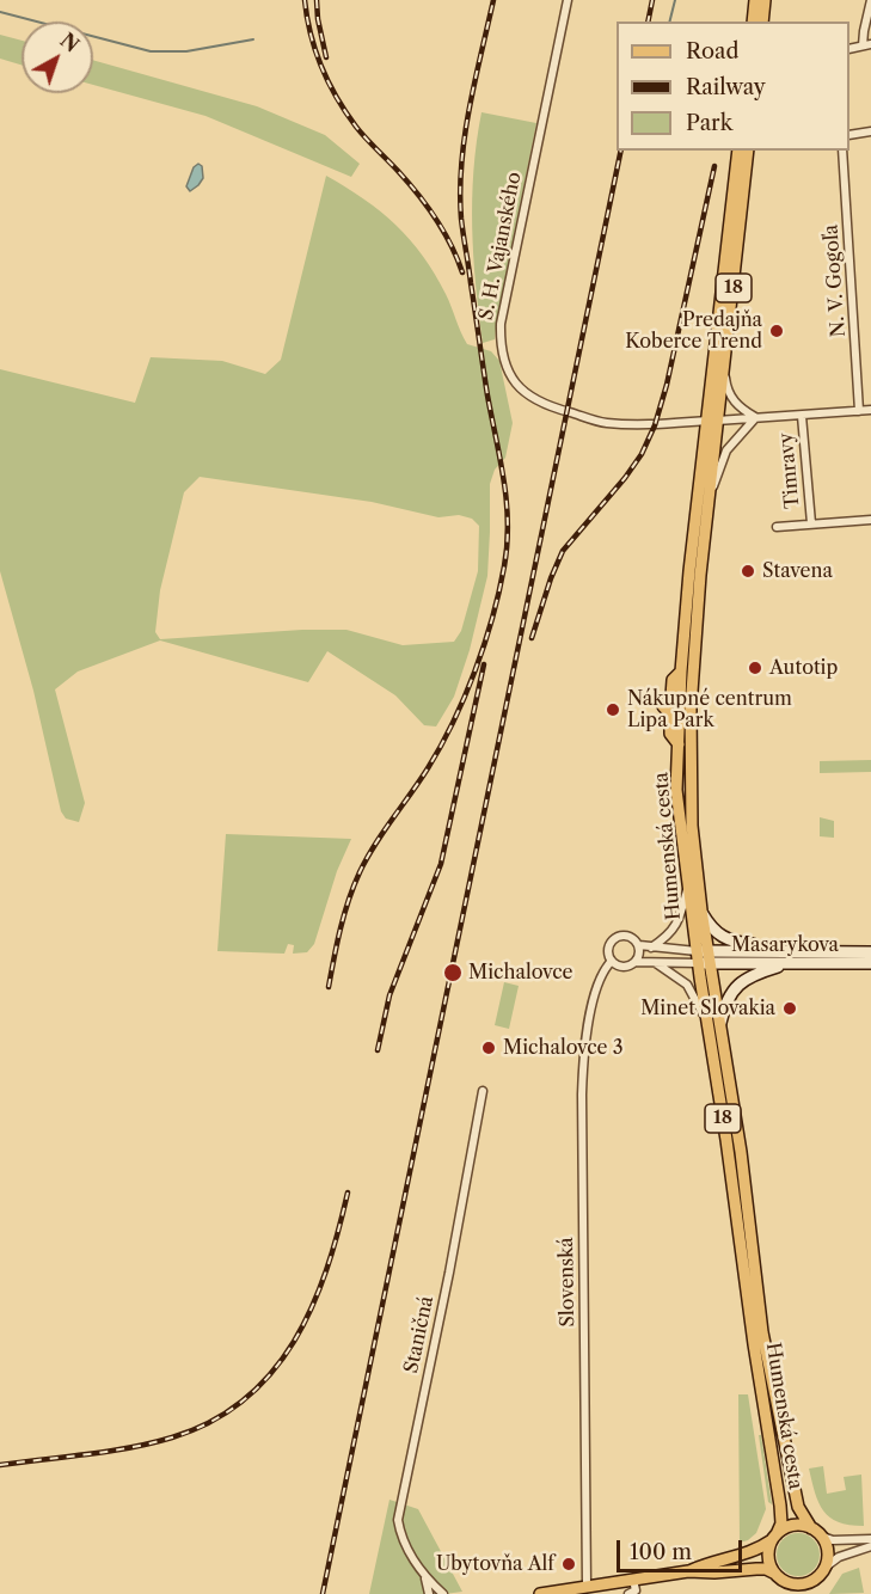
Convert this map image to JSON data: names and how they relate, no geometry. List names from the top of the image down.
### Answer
{
  "streets": {
    "main road": ["18", "Humenská cesta", "Masarykova"],
    "street": [
      "S. H. Vajanského",
      "N. V. Gogoľa",
      "Timravy",
      "Slovenská",
      "Staničná"
    ]
  },
  "crossings": [
    ["S. H. Vajanského", "N. V. Gogoľa"],
    ["S. H. Vajanského", "Timravy"],
    ["S. H. Vajanského", "Humenská cesta"],
    ["Humenská cesta", "Masarykova"]
  ],
  "places": [
    "Predajňa Koberce Trend",
    "Stavena",
    "Autotip",
    "Nákupné centrum Lipa Park",
    "Michalovce",
    "Minet Slovakia",
    "Michalovce 3",
    "Ubytovňa Alf"
  ],
  "legend": ["Road", "Railway", "Park"],
  "scale_bar": "100 m",
  "north": "top right"
}
